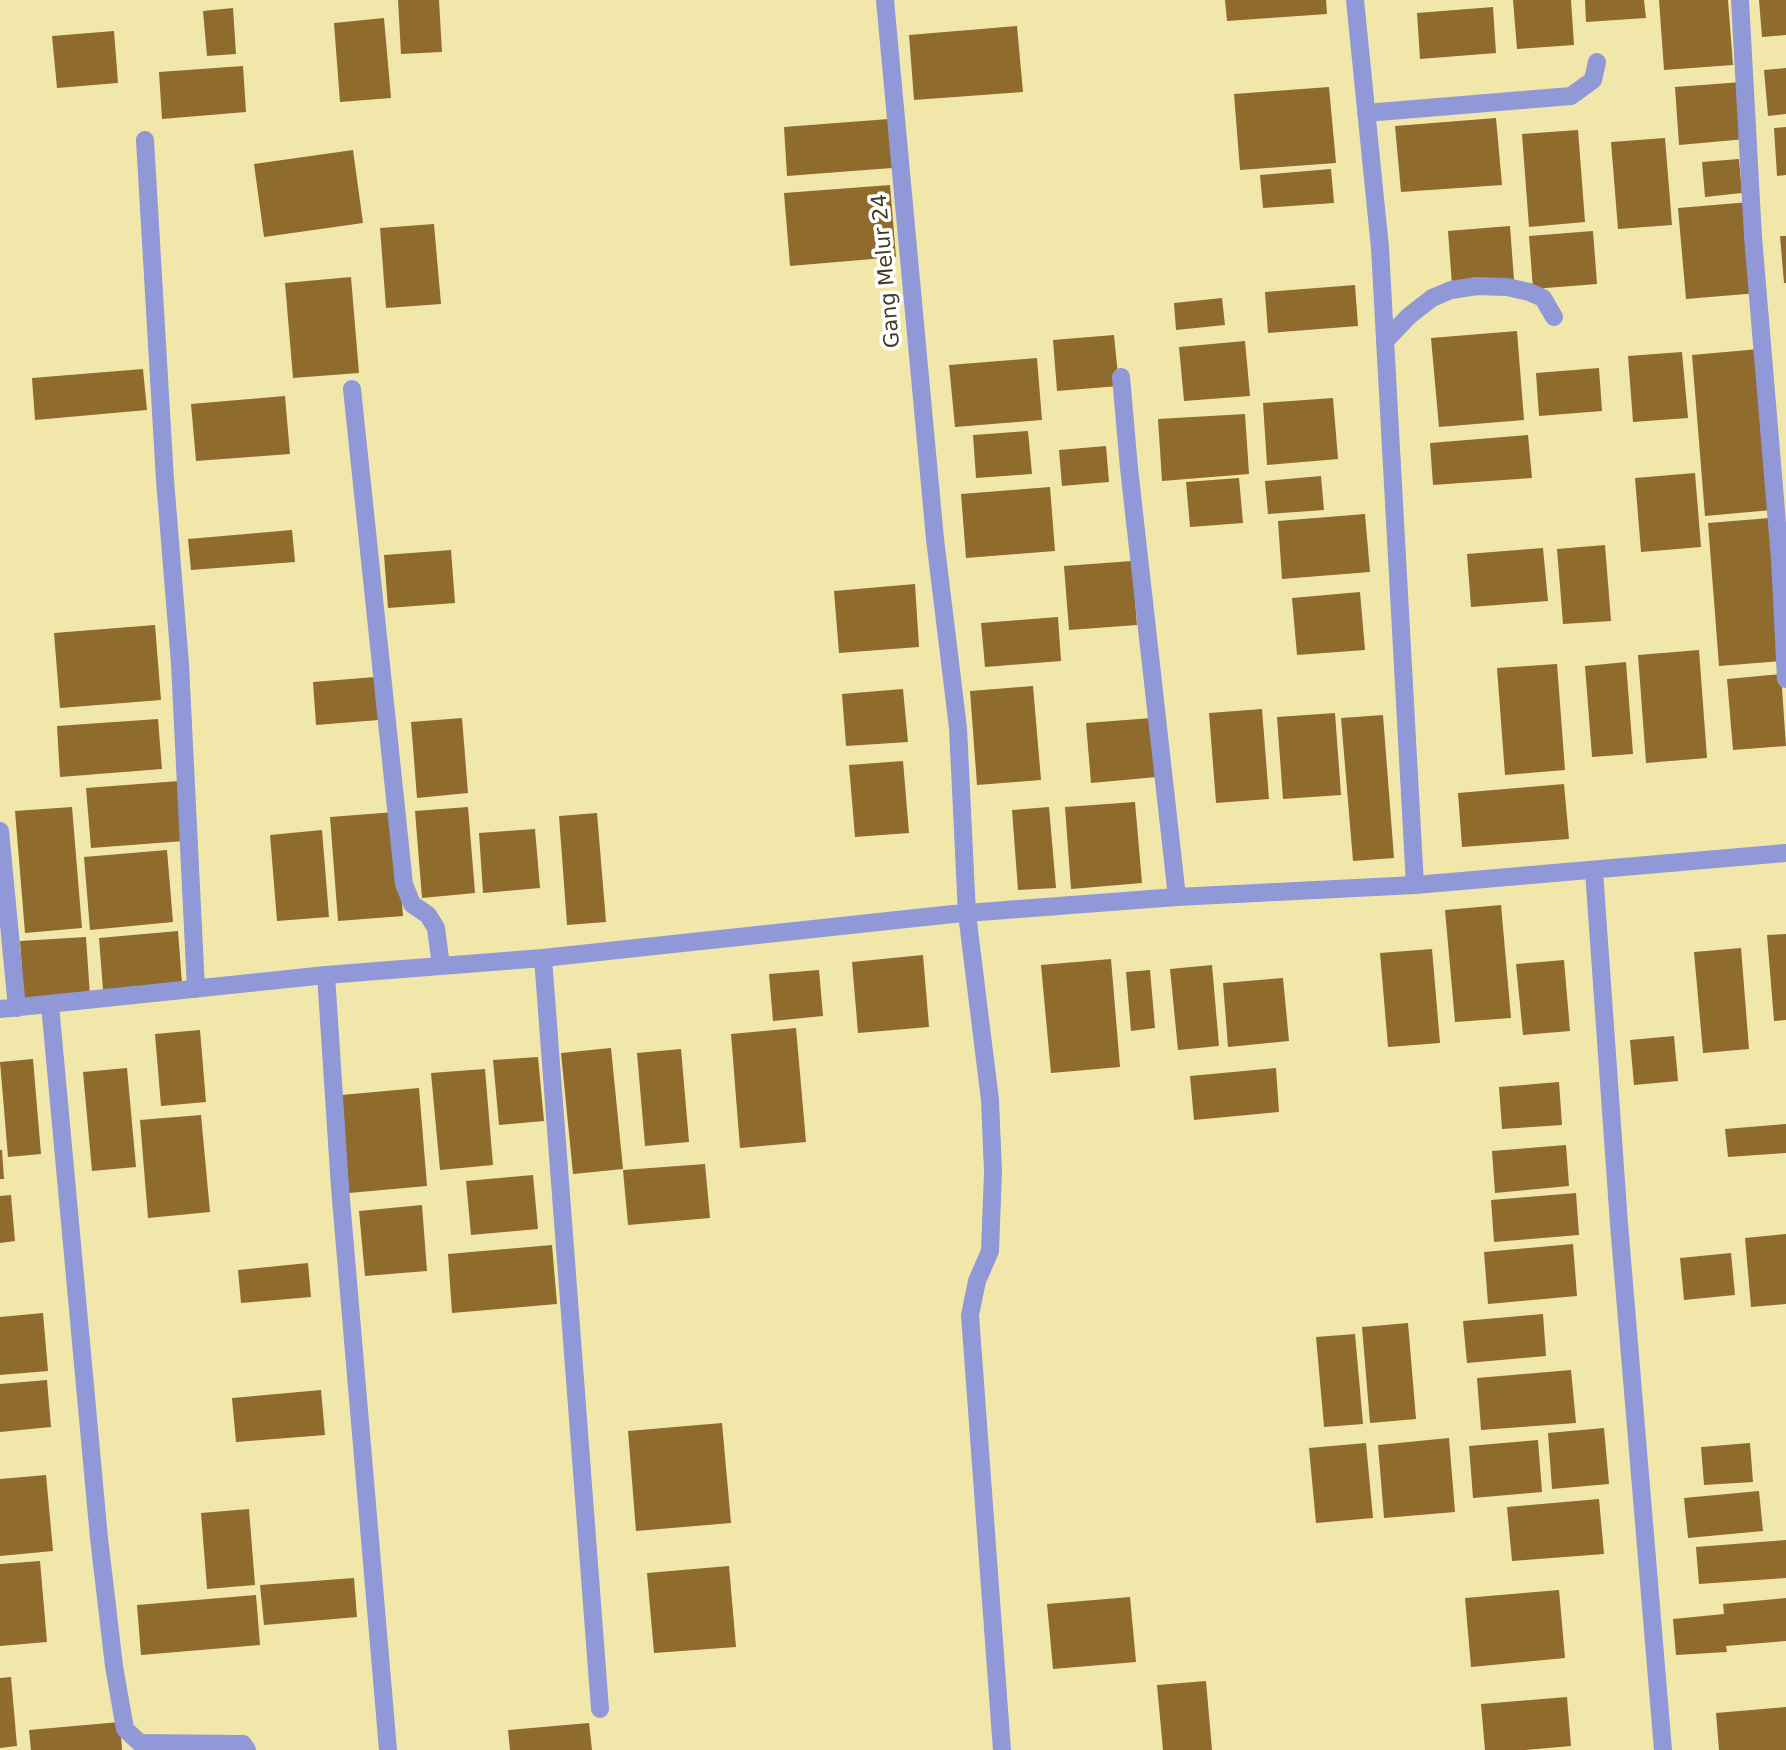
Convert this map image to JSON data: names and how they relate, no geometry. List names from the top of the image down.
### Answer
{
  "streets": {
    "street": ["Gang Melur 24"]
  }
}
